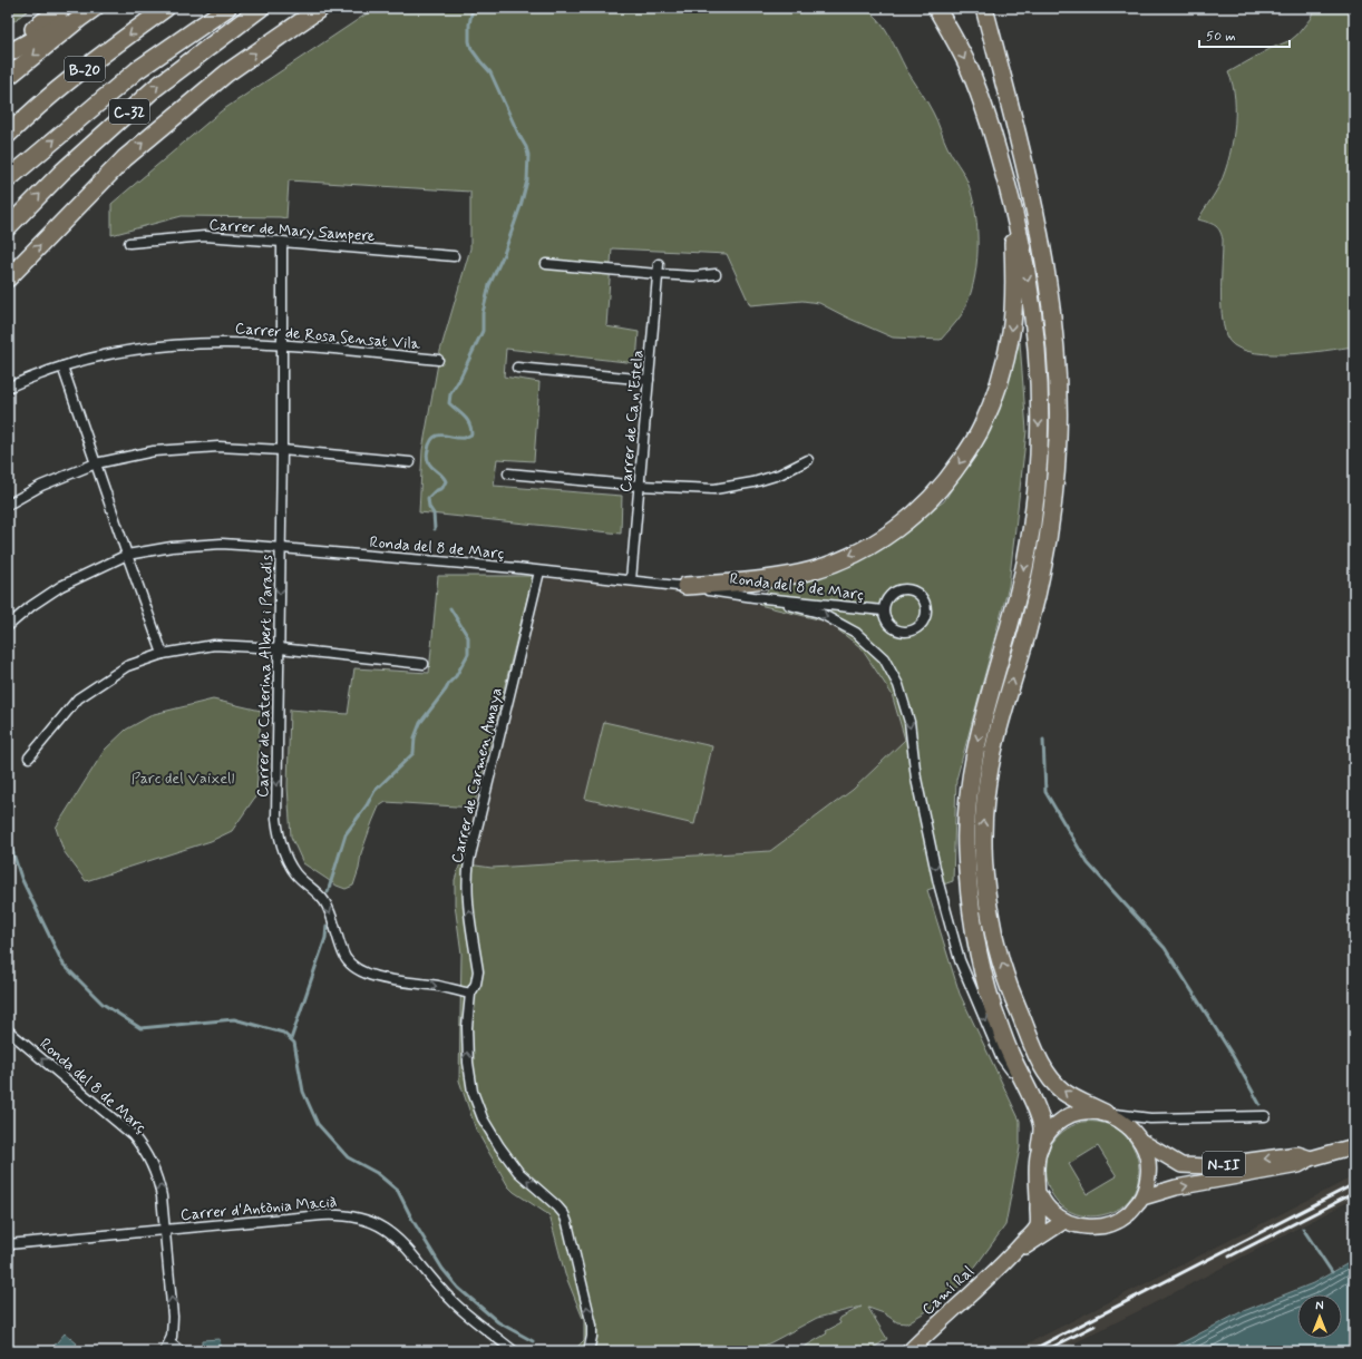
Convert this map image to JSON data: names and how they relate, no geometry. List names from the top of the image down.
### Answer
{
  "streets": {
    "highway": ["B-20", "C-32"],
    "main road": ["N-II", "Camí Ral"],
    "street": [
      "Carrer de Mary Sampere",
      "Carrer de Rosa Sensat Vila",
      "Carrer de Ca n'Estela",
      "Ronda del 8 de Març",
      "Carrer de Caterina Albert i Paradís",
      "Carrer de Carmen Amaya",
      "Carrer d'Antònia Macià"
    ]
  },
  "crossings": [
    ["Carrer de Mary Sampere", "Carrer de Caterina Albert i Paradís"],
    ["Carrer de Rosa Sensat Vila", "Carrer de Caterina Albert i Paradís"],
    ["Carrer de Ca n'Estela", "Ronda del 8 de Març"],
    ["Ronda del 8 de Març", "Carrer de Caterina Albert i Paradís"],
    ["Ronda del 8 de Març", "Carrer de Carmen Amaya"],
    ["Ronda del 8 de Març", "Carrer d'Antònia Macià"],
    ["Carrer de Caterina Albert i Paradís", "Carrer de Carmen Amaya"],
    ["N-II", "Camí Ral"]
  ],
  "one_way": ["Carrer de Caterina Albert i Paradís", "Carrer de Carmen Amaya"],
  "parks": ["Parc del Vaixell"],
  "scale_bar": "50 m",
  "north": "top"
}
